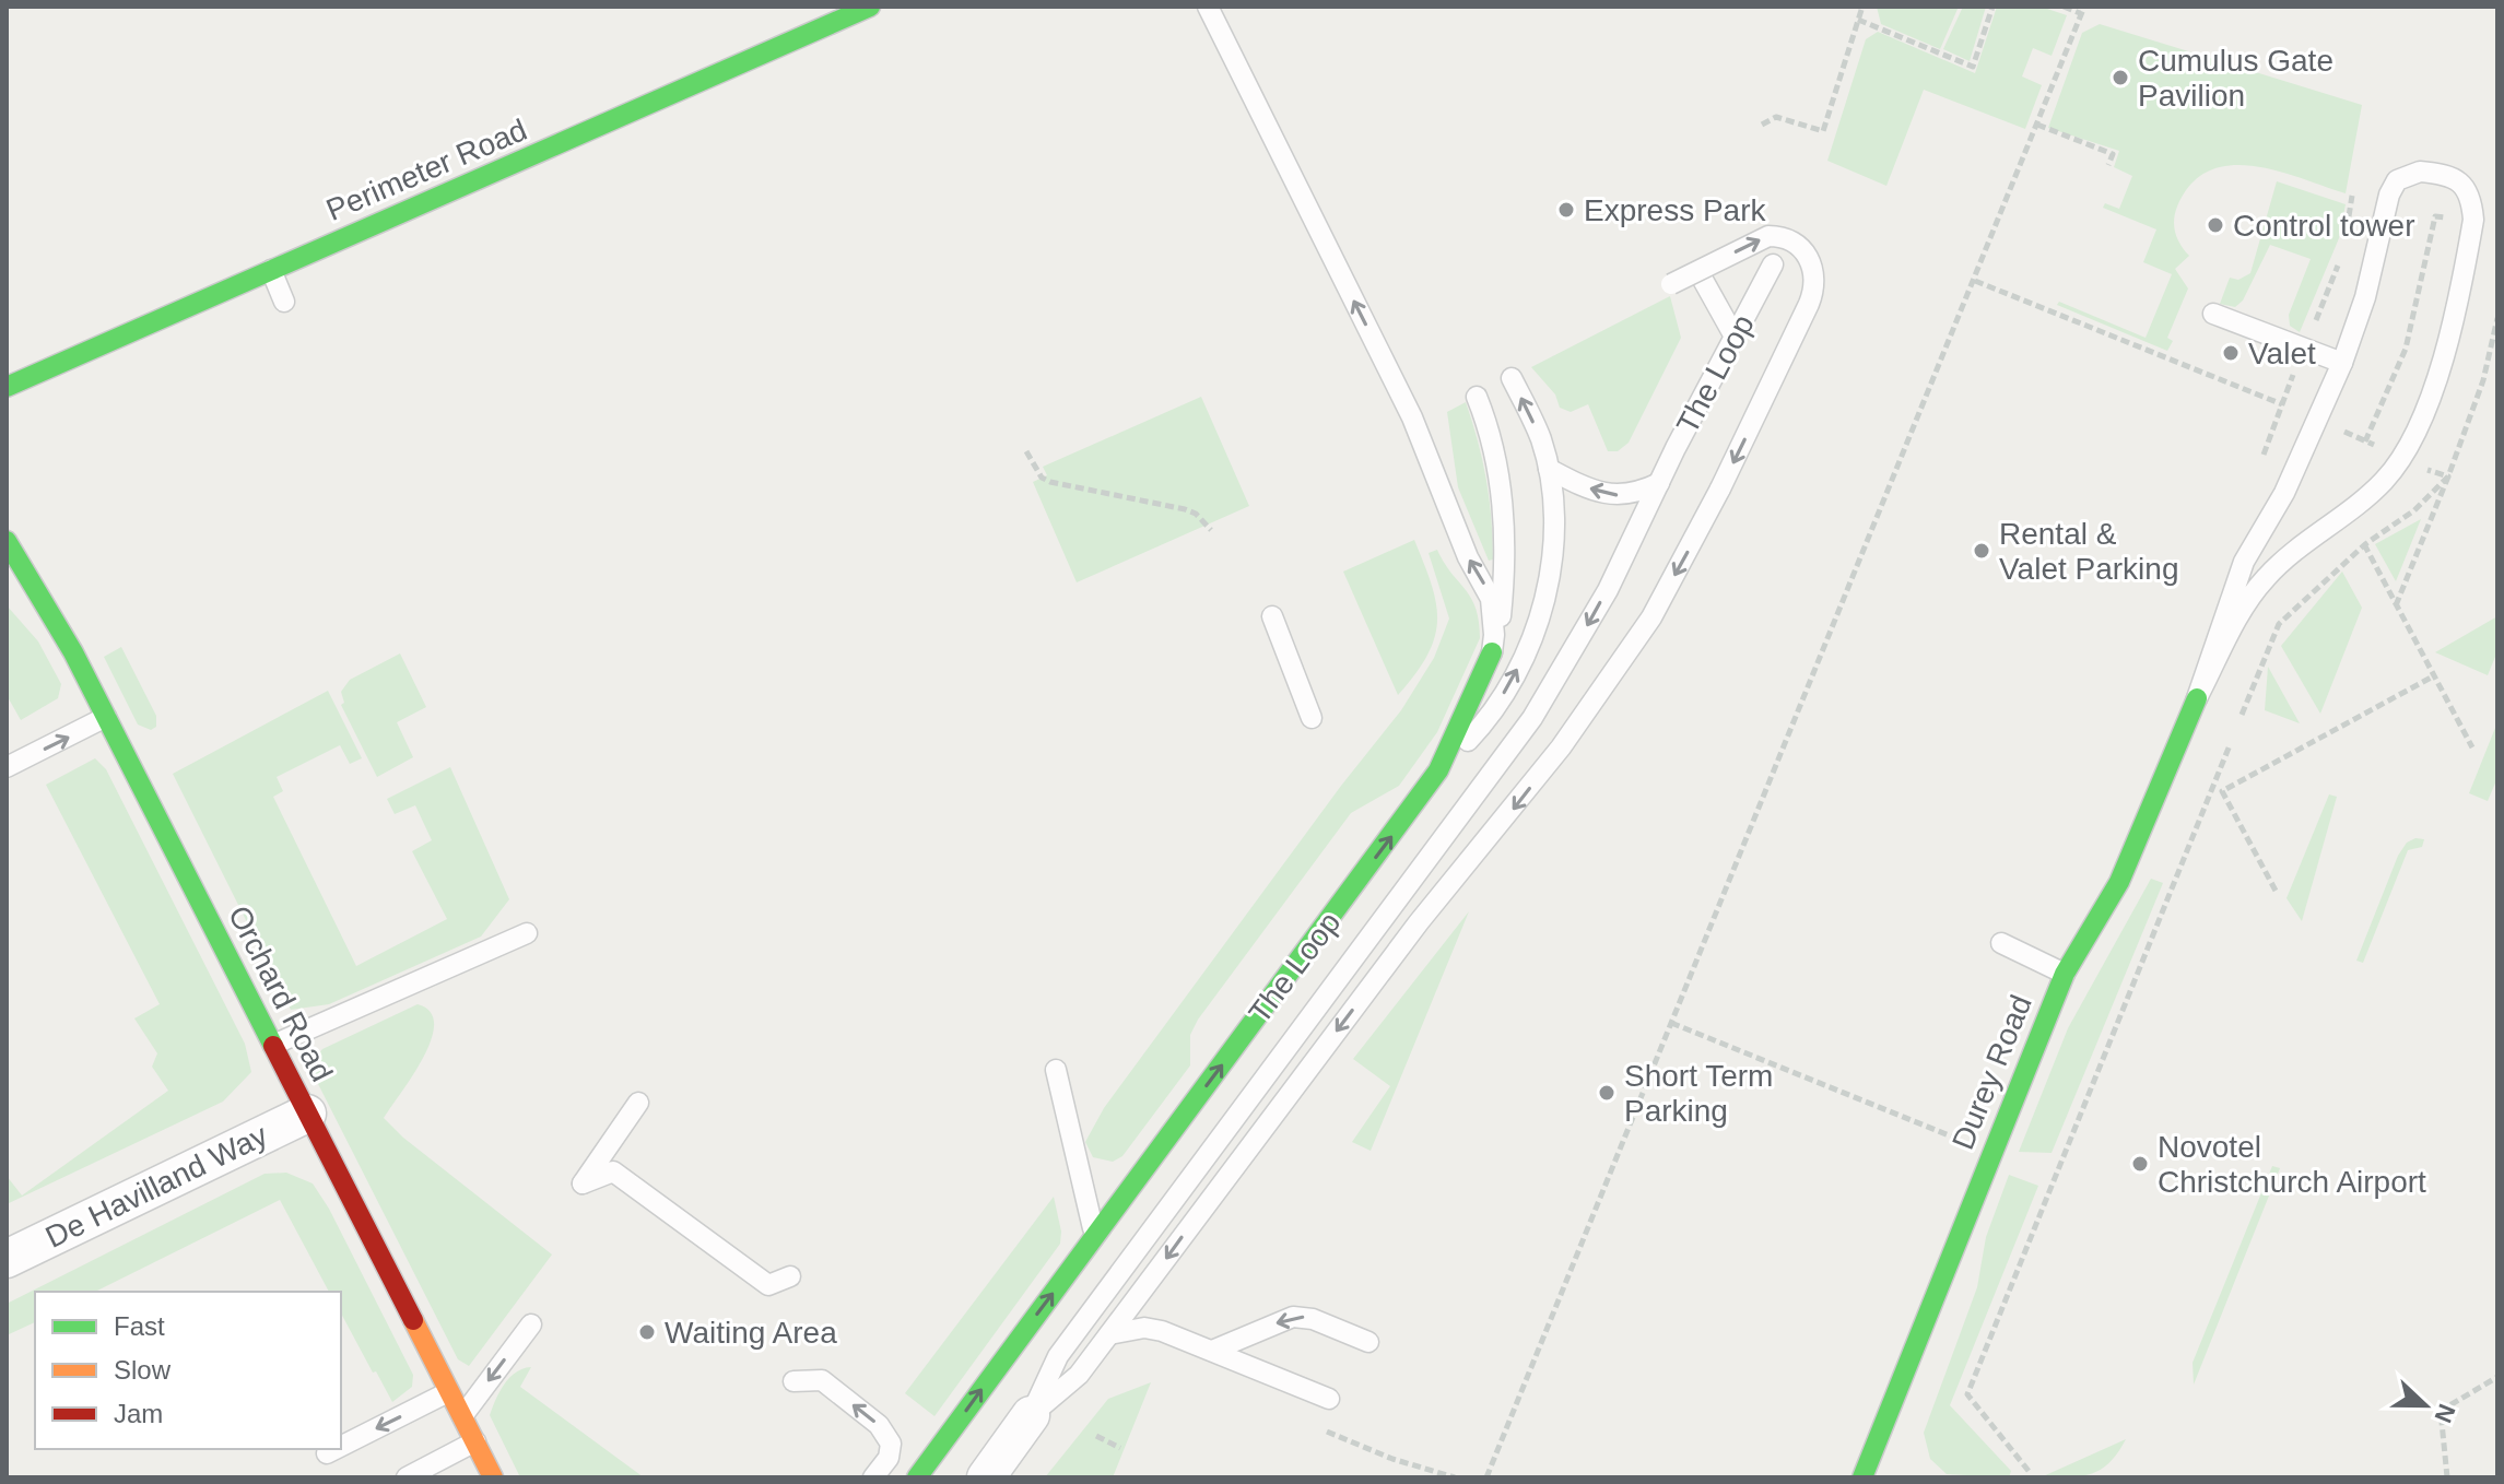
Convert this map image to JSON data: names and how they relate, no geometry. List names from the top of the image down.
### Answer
{
  "streets": {
    "street": [
      "Perimeter Road",
      "The Loop",
      "Orchard Road",
      "Durey Road",
      "De Havilland Way"
    ]
  },
  "crossings": [
    ["Orchard Road", "De Havilland Way"]
  ],
  "places": [
    "Cumulus Gate Pavilion",
    "Express Park",
    "Control tower",
    "Valet",
    "Rental & Valet Parking",
    "Short Term Parking",
    "Novotel Christchurch Airport",
    "Waiting Area"
  ],
  "legend": ["Fast", "Slow", "Jam"],
  "north": "right"
}
